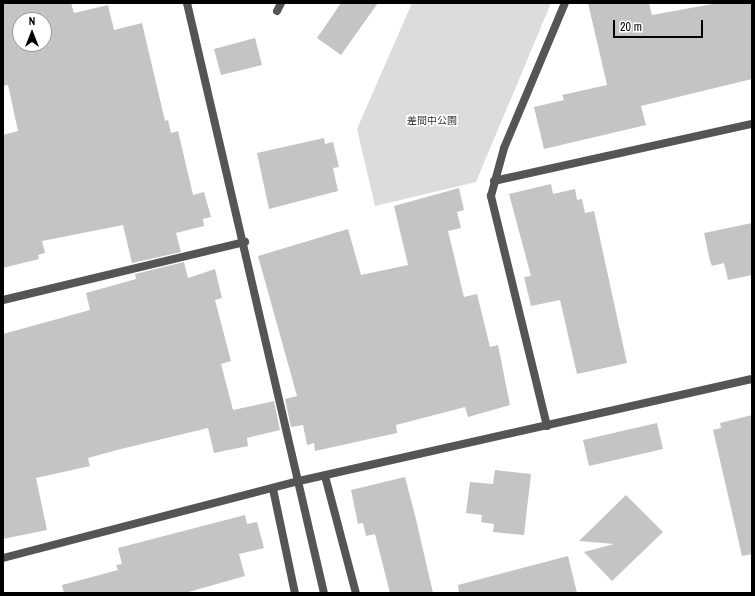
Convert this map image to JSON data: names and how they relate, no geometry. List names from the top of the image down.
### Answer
{
  "parks": ["差間中公園"],
  "scale_bar": "20 m",
  "north": "top"
}
